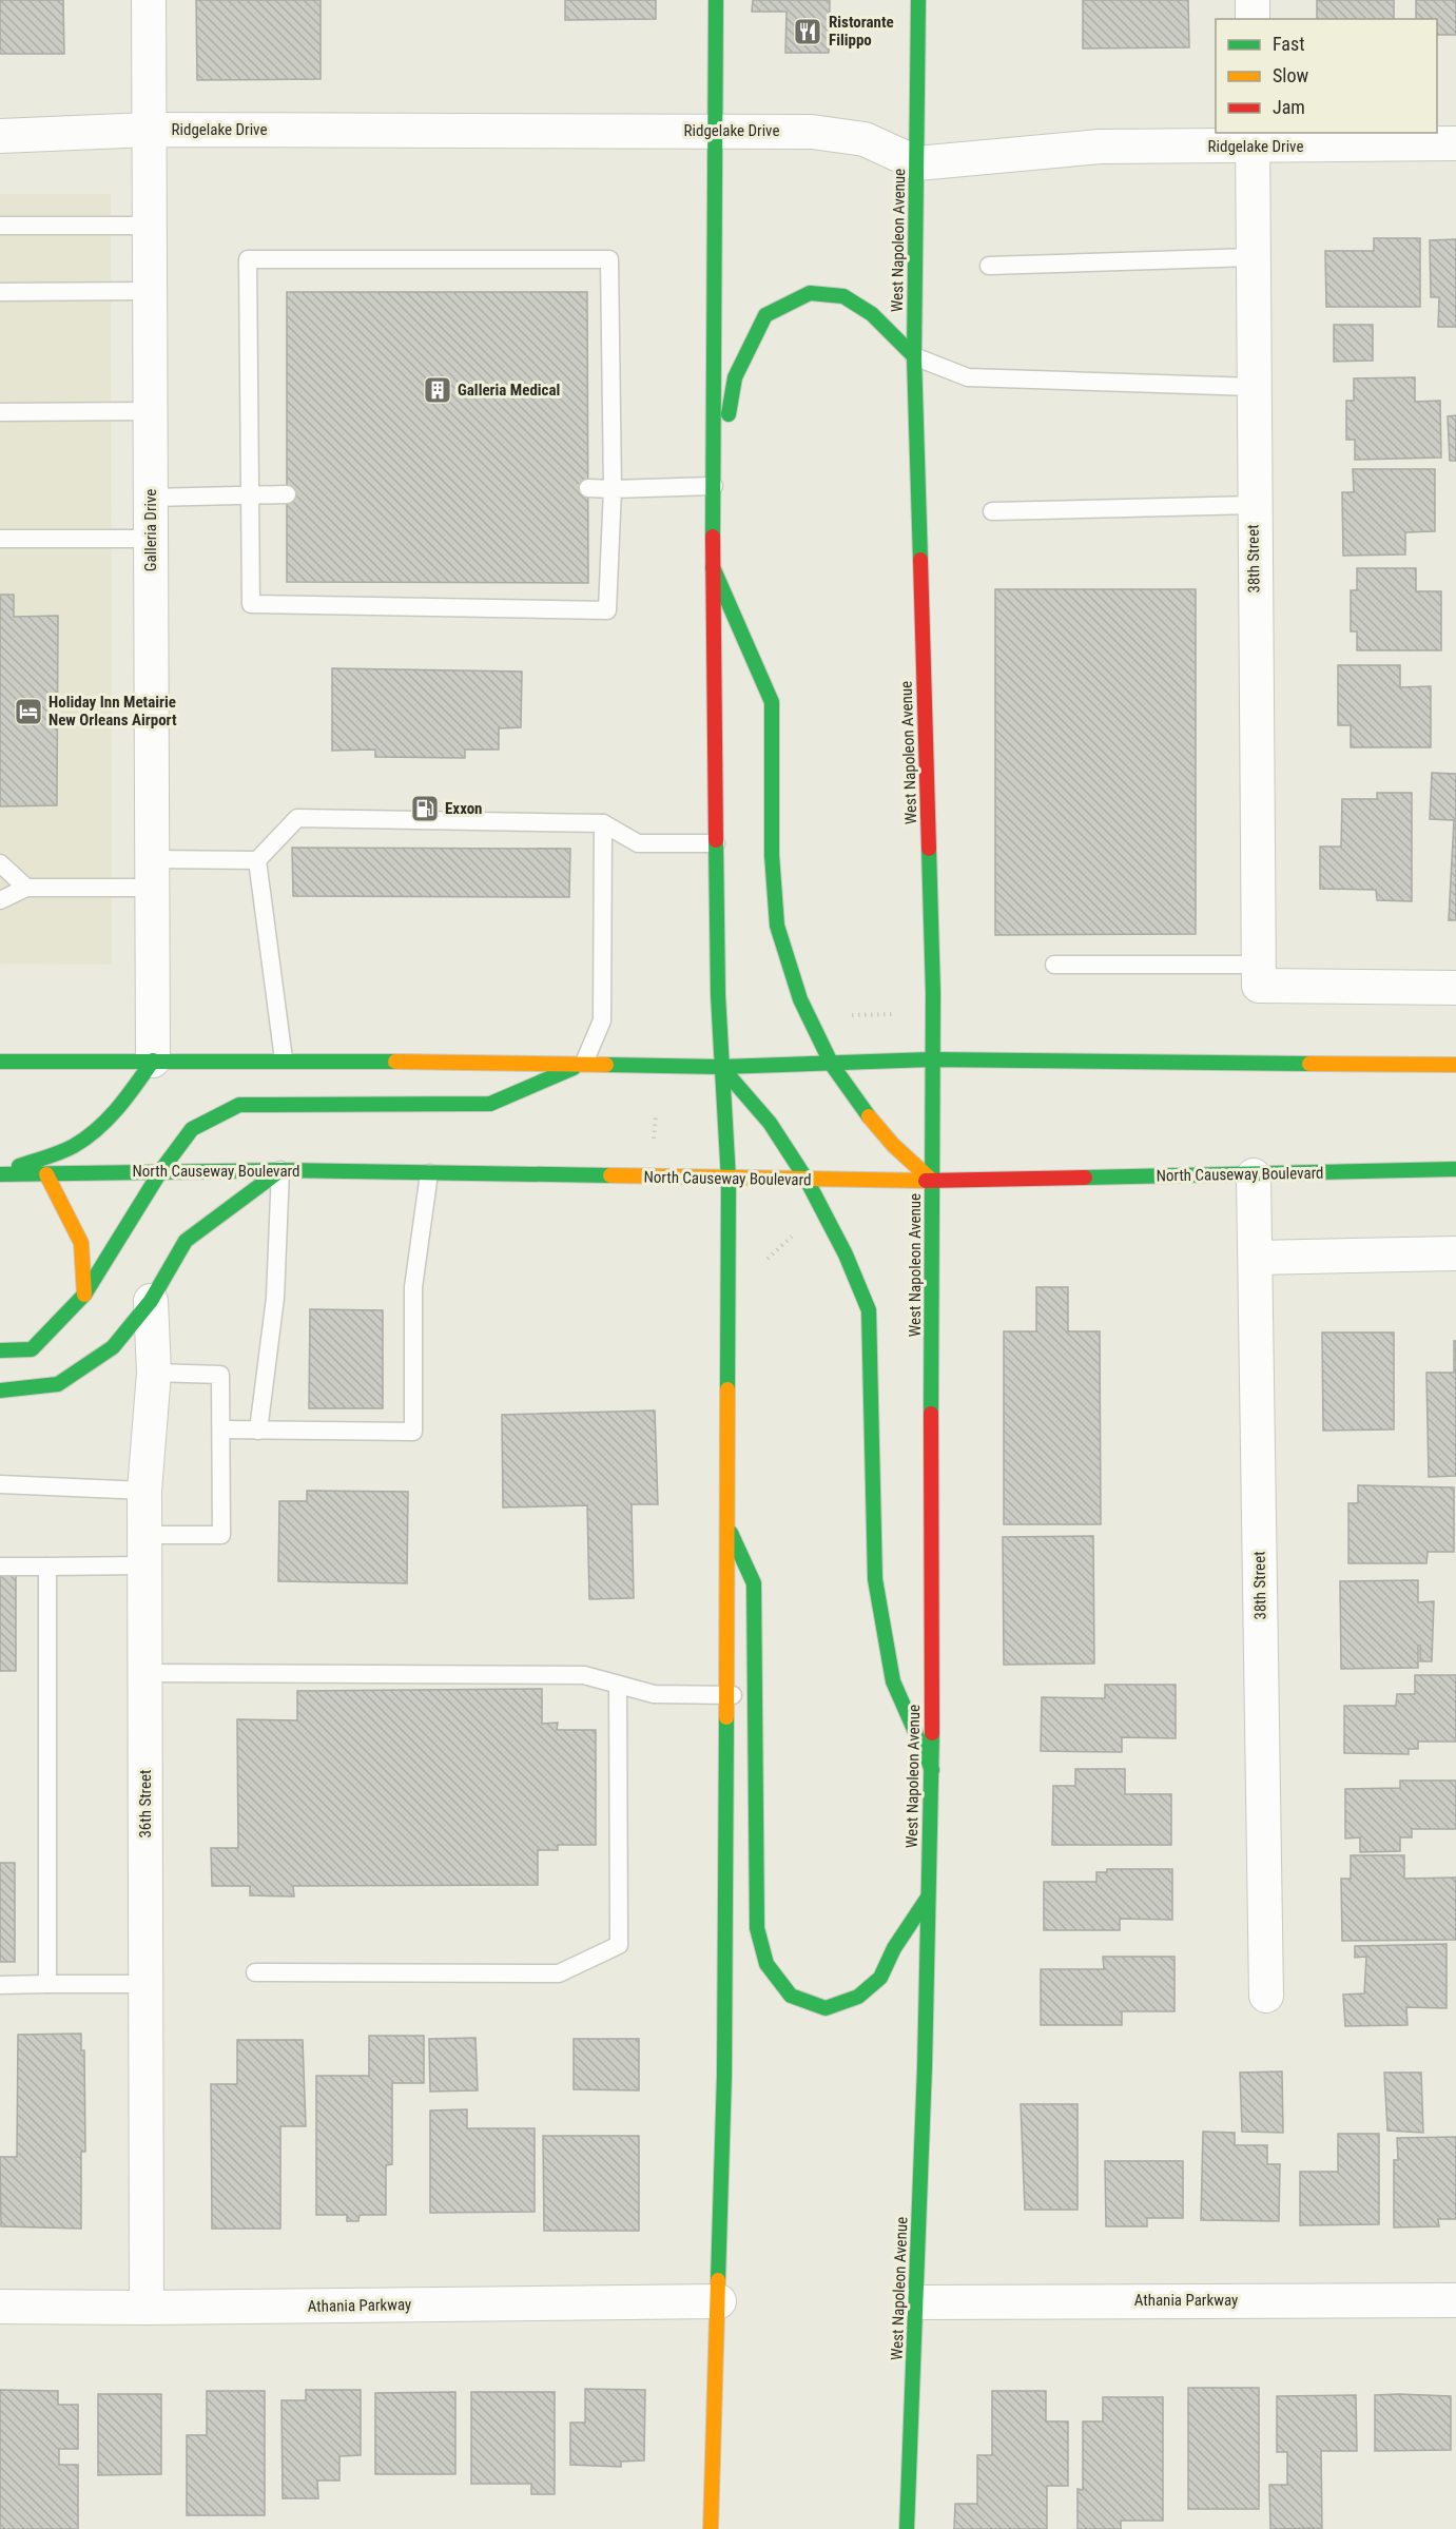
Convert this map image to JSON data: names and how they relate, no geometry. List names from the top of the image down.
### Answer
{
  "streets": {
    "main road": ["West Napoleon Avenue", "North Causeway Boulevard"],
    "street": [
      "Ridgelake Drive",
      "Galleria Drive",
      "38th Street",
      "36th Street",
      "Athania Parkway"
    ]
  },
  "crossings": [
    ["Ridgelake Drive", "West Napoleon Avenue"],
    ["Ridgelake Drive", "Galleria Drive"],
    ["Ridgelake Drive", "38th Street"],
    ["West Napoleon Avenue", "North Causeway Boulevard"],
    ["West Napoleon Avenue", "Athania Parkway"],
    ["38th Street", "North Causeway Boulevard"],
    ["36th Street", "Athania Parkway"]
  ],
  "places": {
    "restaurant": ["Ristorante Filippo"],
    "building": ["Galleria Medical"],
    "hotel": ["Holiday Inn Metairie New Orleans Airport"],
    "fuel station": ["Exxon"]
  },
  "legend": ["Fast", "Slow", "Jam"]
}
